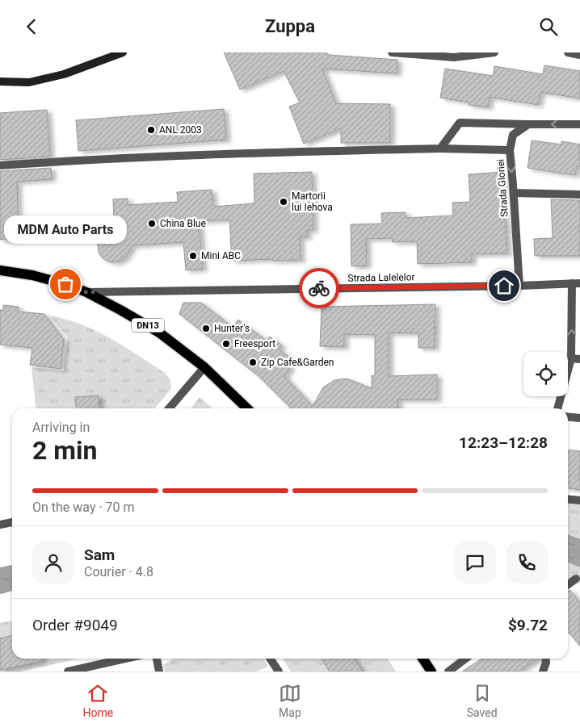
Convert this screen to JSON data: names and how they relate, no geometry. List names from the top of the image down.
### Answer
{
  "streets": {
    "main road": ["DN13"],
    "street": ["Strada Gloriei", "Strada Lalelelor"]
  },
  "crossings": [
    ["Strada Gloriei", "Strada Lalelelor"],
    ["Strada Lalelelor", "DN13"]
  ],
  "places": [
    "ANL 2003",
    "Martorii lui Iehova",
    "China Blue",
    "Mini ABC",
    "MDM Auto Parts",
    "Hunter's",
    "Freesport",
    "Zip Cafe&Garden"
  ],
  "page": {
    "header": "Zuppa",
    "bubble": "MDM Auto Parts",
    "heading": ["2 min", "Arriving in", "12:23–12:28"],
    "panel": [
      "Sam",
      "Courier · 4.8",
      "Order #9049",
      "$9.72"
    ],
    "bar": "On the way · 70 m",
    "tabs": ["Home", "Map", "Saved"]
  }
}
